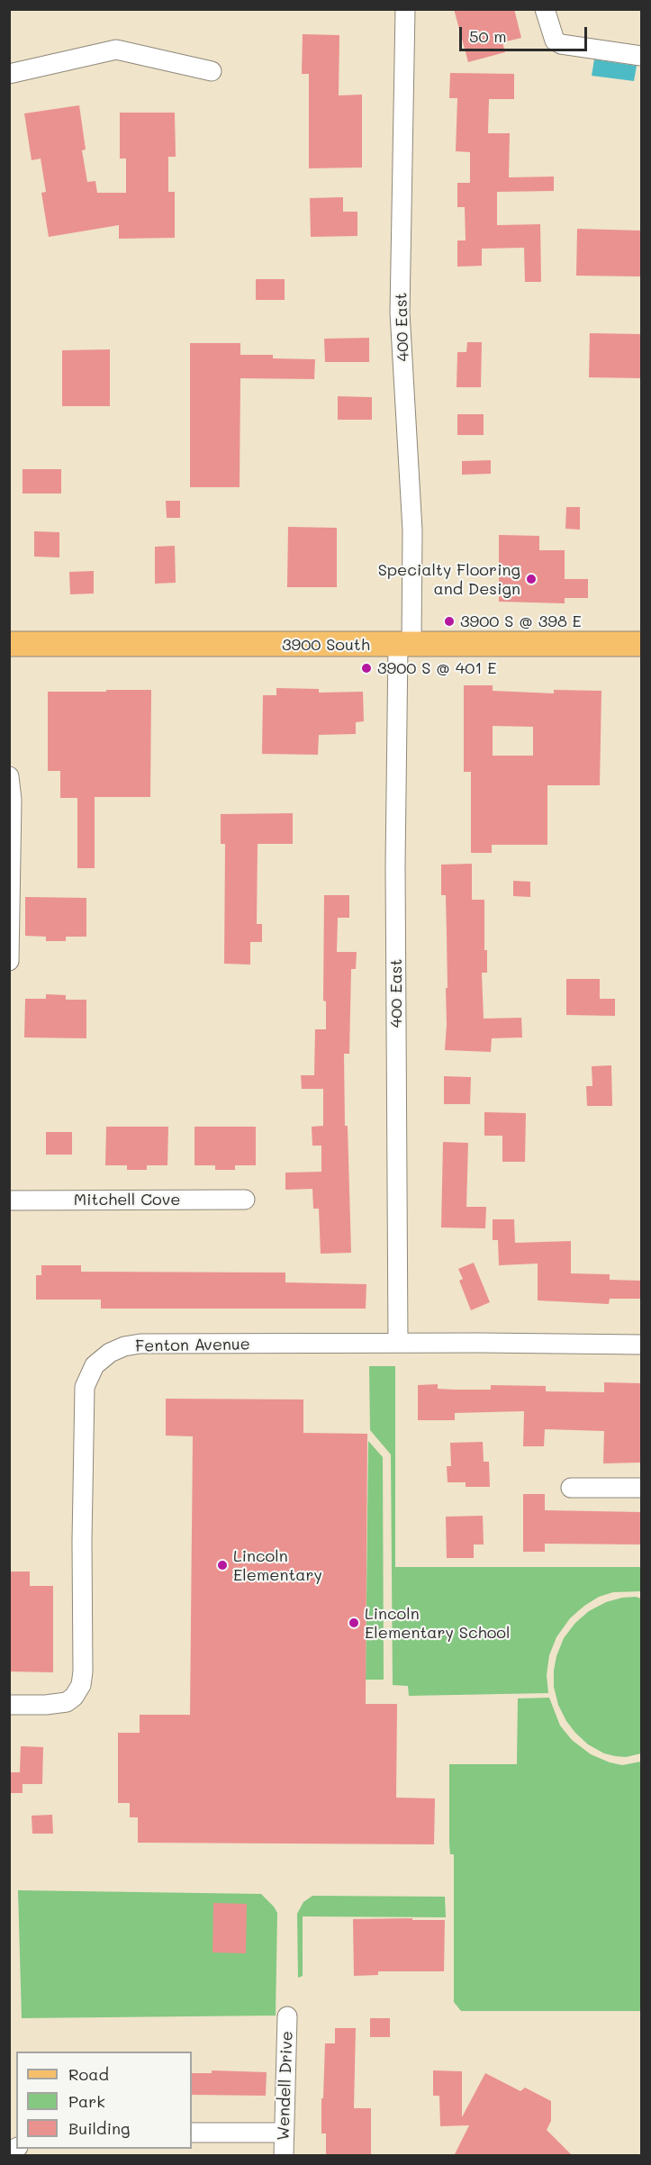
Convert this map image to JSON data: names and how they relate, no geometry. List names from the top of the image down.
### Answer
{
  "streets": {
    "main road": ["3900 South"],
    "street": [
      "400 East",
      "Mitchell Cove",
      "Fenton Avenue",
      "Wendell Drive"
    ]
  },
  "crossings": [
    ["400 East", "3900 South"],
    ["400 East", "Fenton Avenue"]
  ],
  "places": [
    "Specialty Flooring and Design",
    "3900 S @ 398 E",
    "3900 S @ 401 E",
    "Lincoln Elementary",
    "Lincoln Elementary School"
  ],
  "legend": ["Road", "Park", "Building"],
  "scale_bar": "50 m"
}
